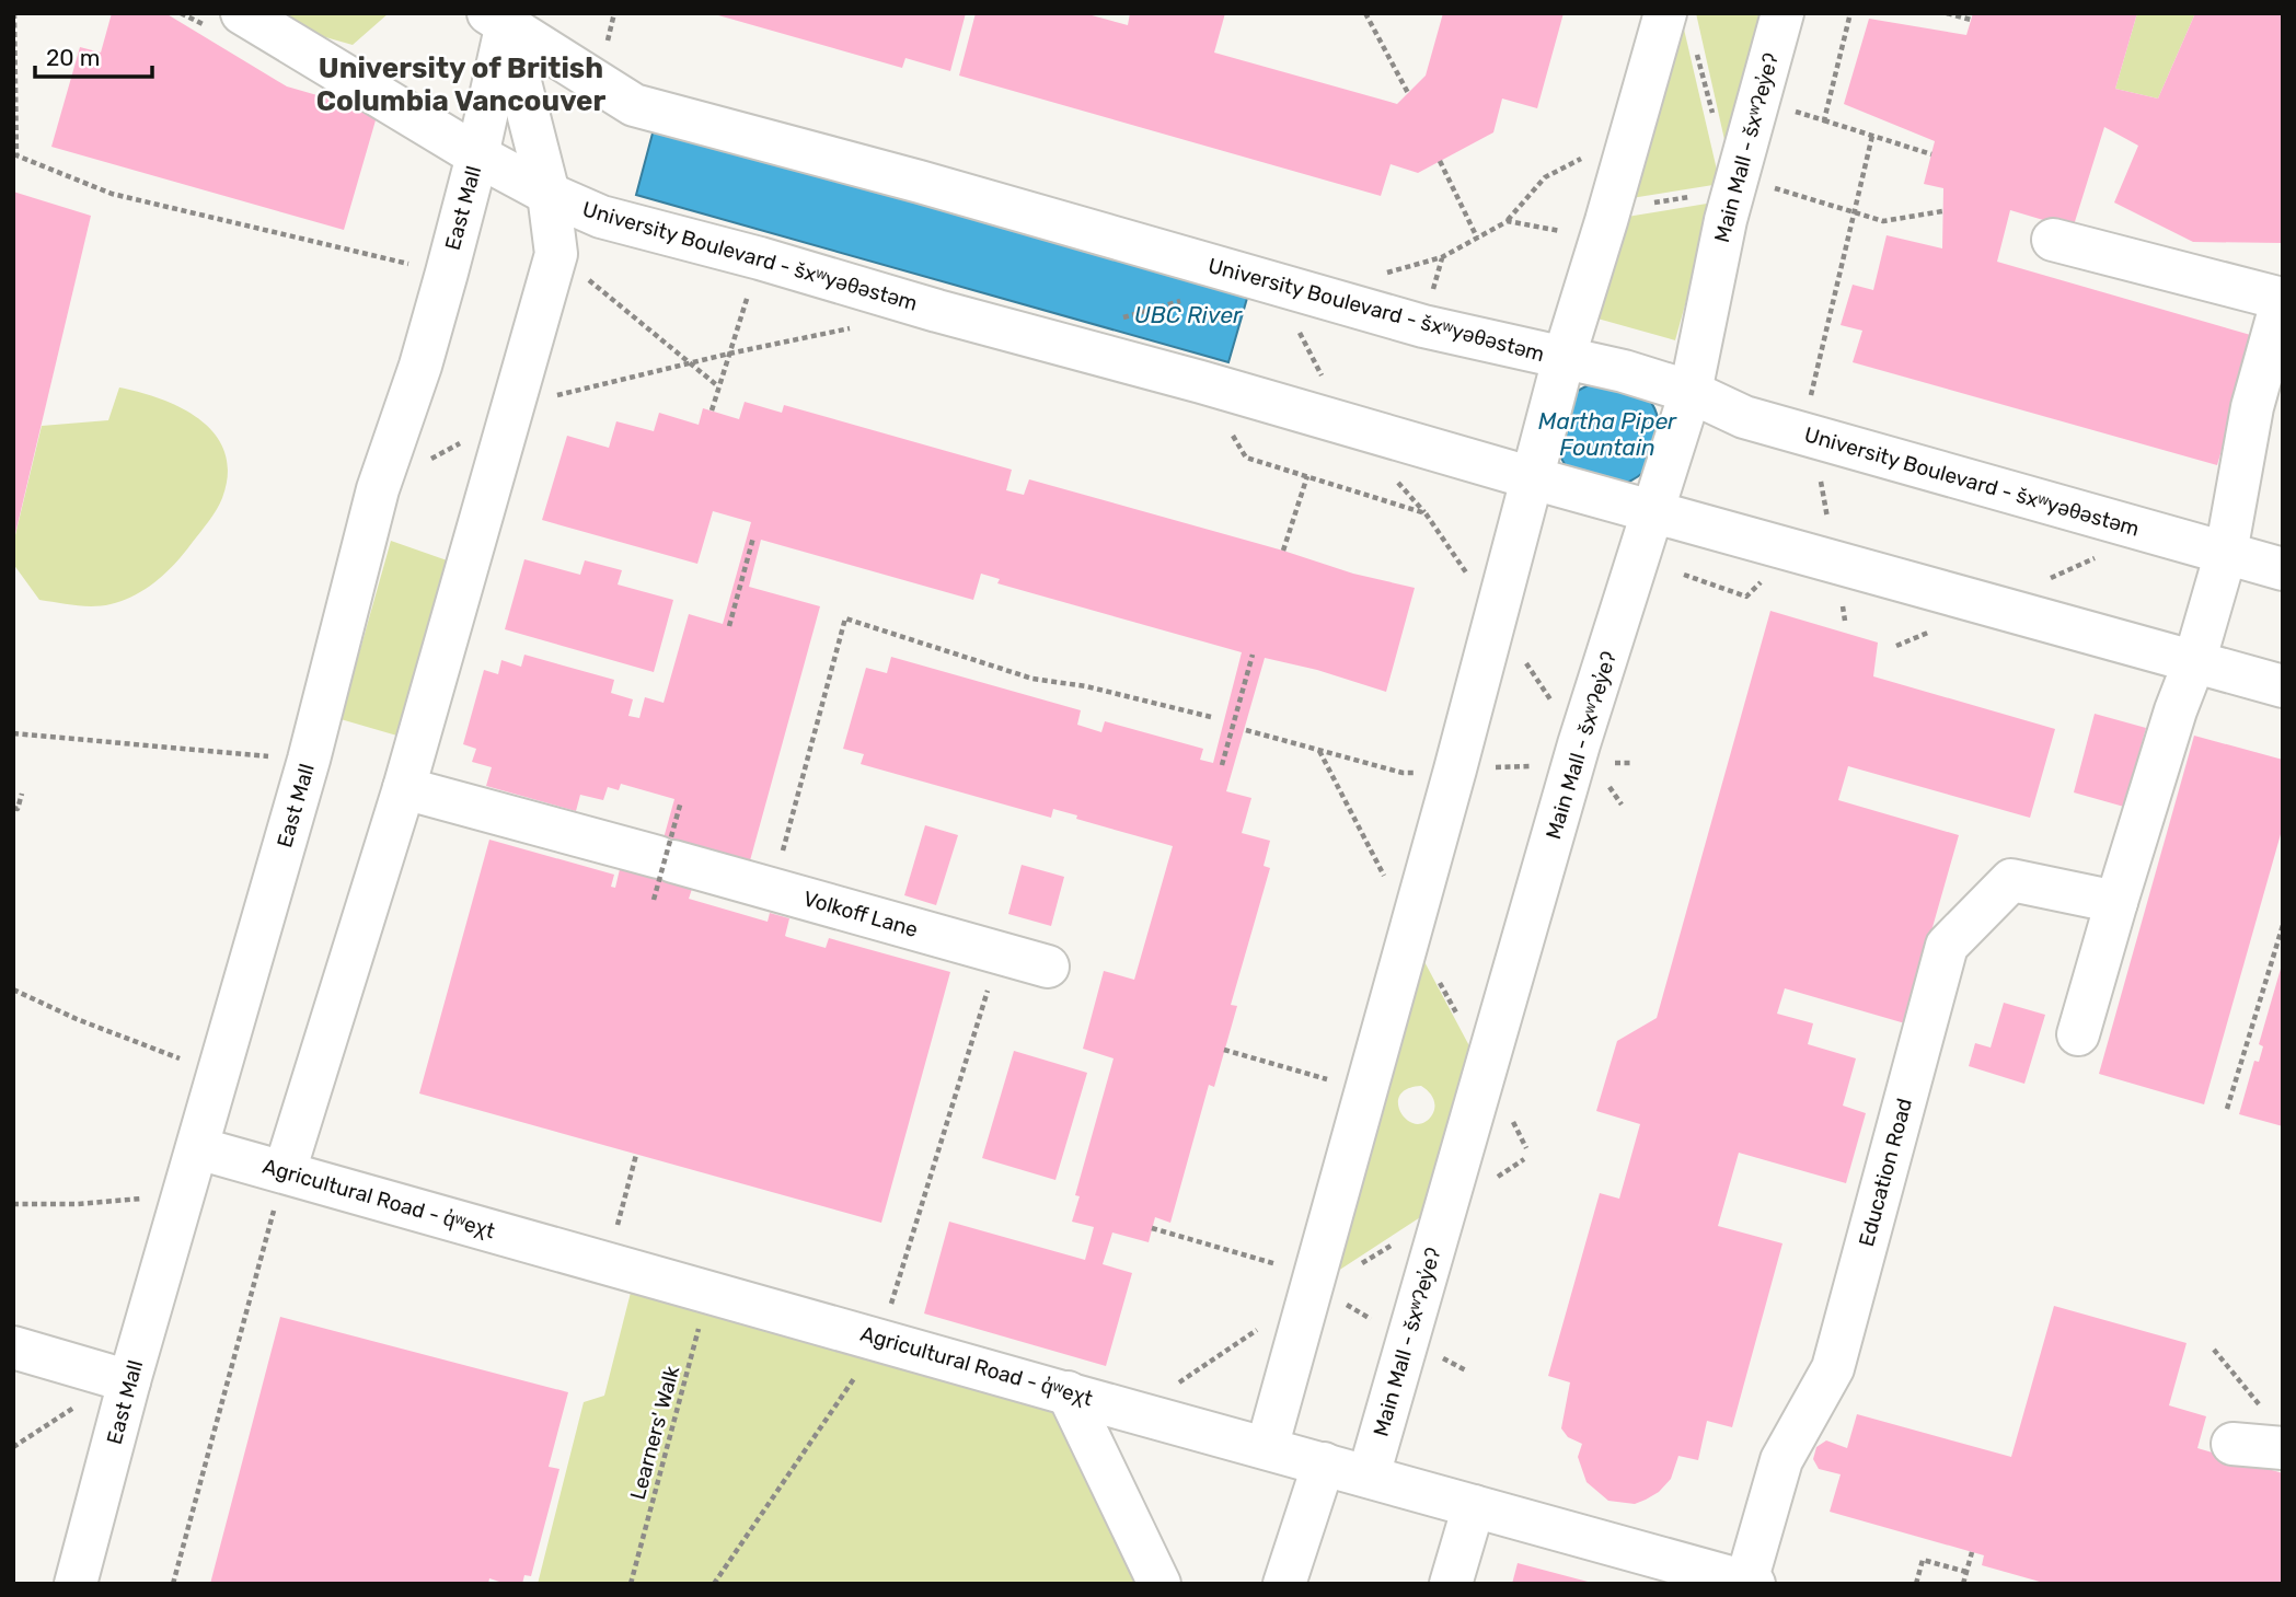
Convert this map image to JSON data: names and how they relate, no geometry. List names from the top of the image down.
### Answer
{
  "streets": {
    "street": [
      "Main Mall - šxʷʔey̓eʔ",
      "East Mall",
      "University Boulevard - šxʷyəθəstəm",
      "Volkoff Lane",
      "Education Road",
      "Agricultural Road - q̓ʷeχt"
    ],
    "path": ["Learners' Walk"]
  },
  "crossings": [
    ["Main Mall - šxʷʔey̓eʔ", "University Boulevard - šxʷyəθəstəm"],
    ["Main Mall - šxʷʔey̓eʔ", "Agricultural Road - q̓ʷeχt"],
    ["East Mall", "University Boulevard - šxʷyəθəstəm"],
    ["East Mall", "Agricultural Road - q̓ʷeχt"],
    ["Education Road", "Agricultural Road - q̓ʷeχt"],
    ["Agricultural Road - q̓ʷeχt", "Learners' Walk"]
  ],
  "districts": ["University of British Columbia Vancouver"],
  "water": ["UBC River", "Martha Piper Fountain"],
  "scale_bar": "20 m"
}
